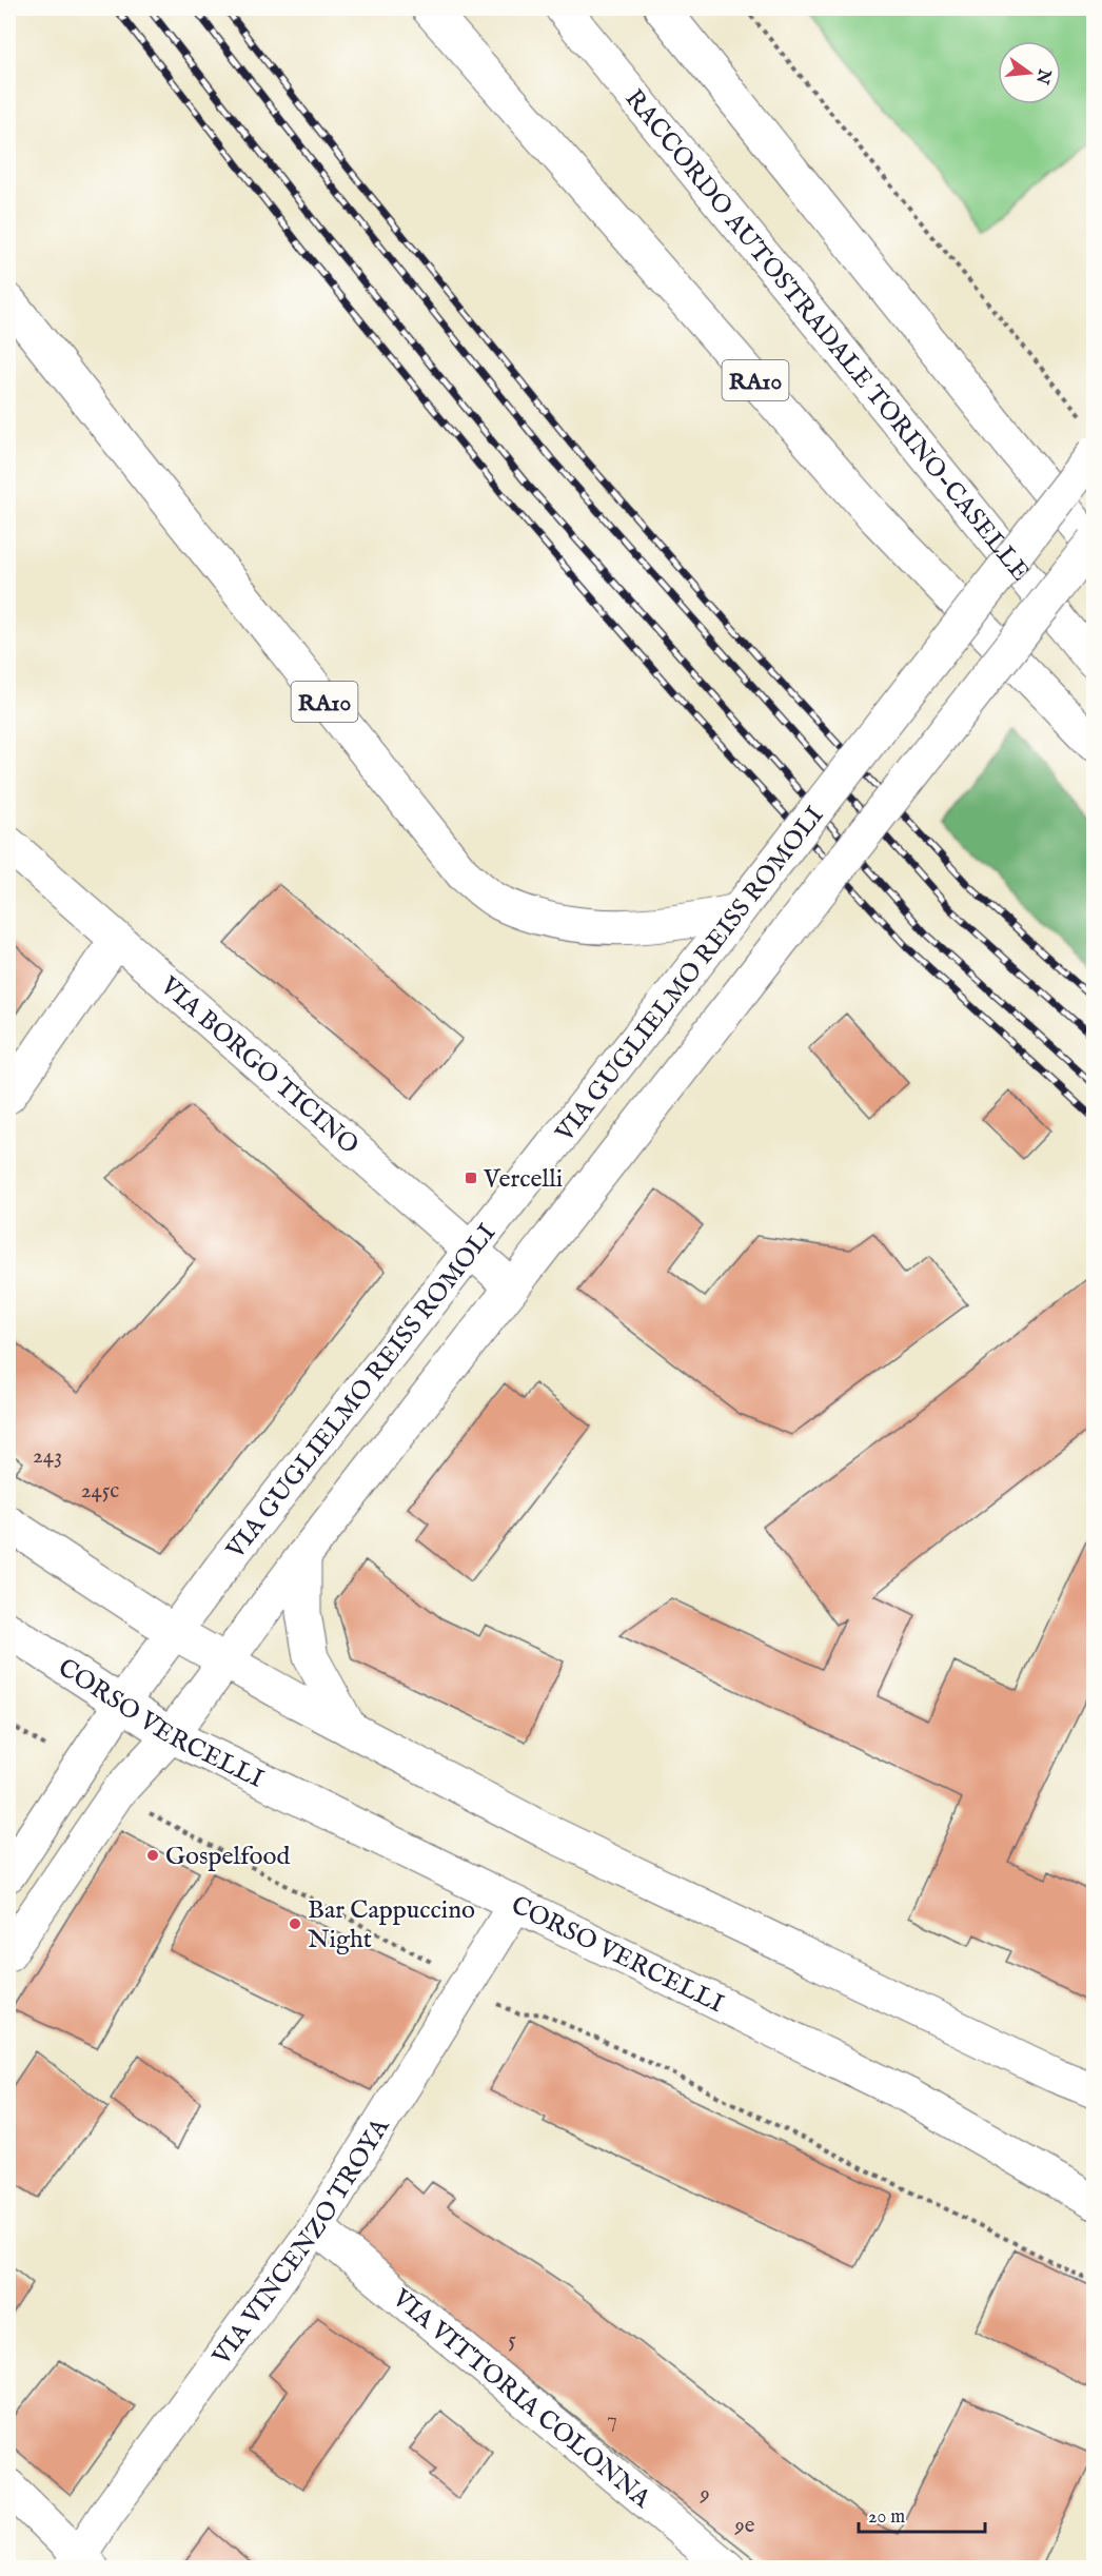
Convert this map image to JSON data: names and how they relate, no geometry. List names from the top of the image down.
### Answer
{
  "streets": {
    "main road": [
      "RACCORDO AUTOSTRADALE TORINO-CASELLE",
      "RA10",
      "VIA GUGLIELMO REISS ROMOLI",
      "VIA BORGO TICINO",
      "CORSO VERCELLI",
      "VIA VINCENZO TROYA",
      "VIA VITTORIA COLONNA"
    ]
  },
  "crossings": [
    ["RA10", "VIA GUGLIELMO REISS ROMOLI"],
    ["VIA GUGLIELMO REISS ROMOLI", "VIA BORGO TICINO"],
    ["VIA GUGLIELMO REISS ROMOLI", "CORSO VERCELLI"],
    ["CORSO VERCELLI", "VIA VINCENZO TROYA"],
    ["VIA VINCENZO TROYA", "VIA VITTORIA COLONNA"]
  ],
  "places": {
    "transit": ["Vercelli"],
    "other": ["Gospelfood", "Bar Cappuccino Night"]
  },
  "house_numbers": [
    "243",
    "245c",
    "5",
    "7",
    "9",
    "9e"
  ],
  "scale_bar": "20 m",
  "north": "right"
}
